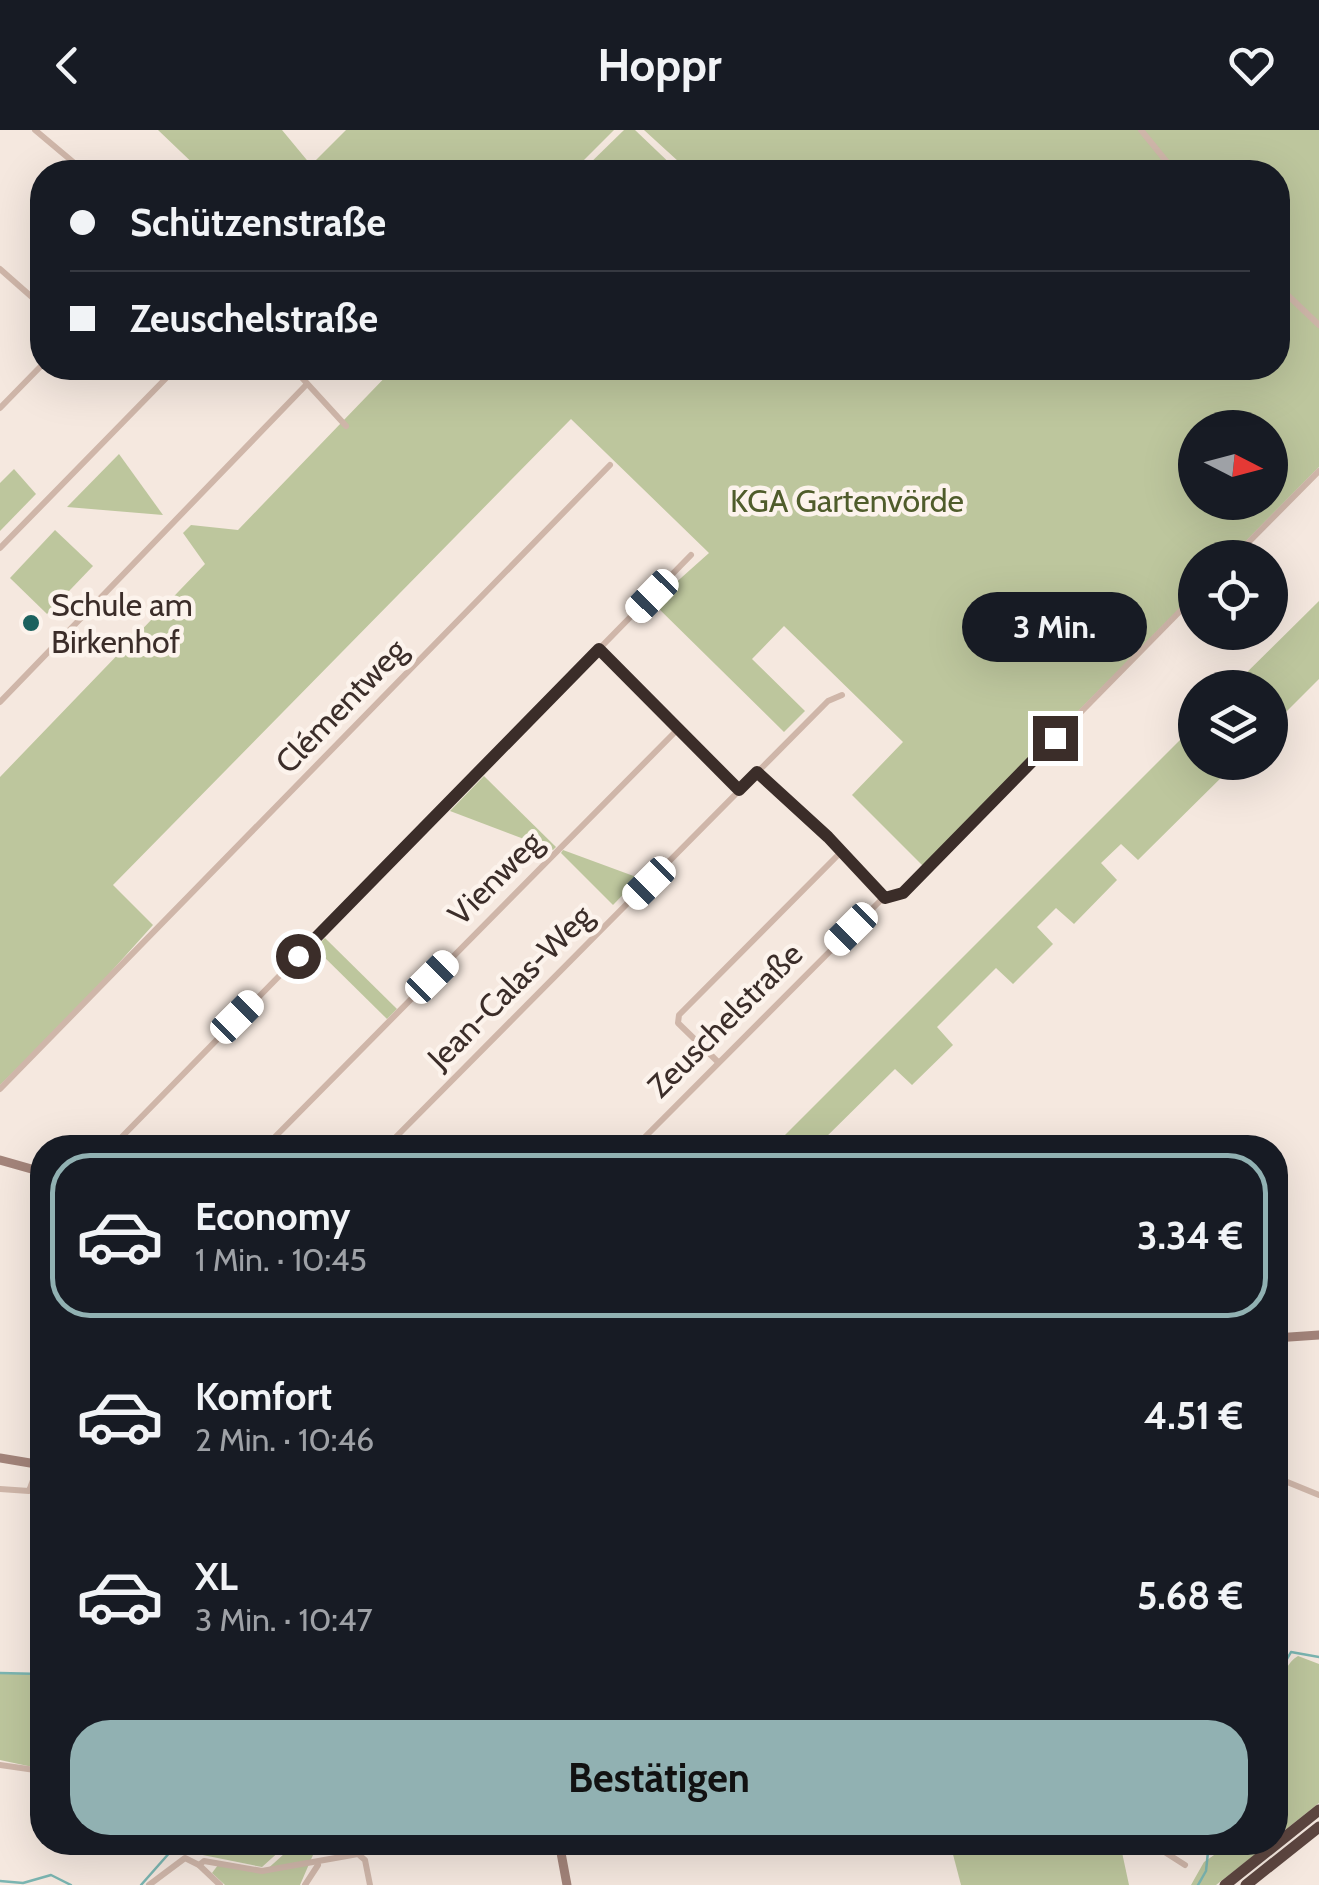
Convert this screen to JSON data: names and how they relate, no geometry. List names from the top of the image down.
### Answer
{
  "streets": {
    "street": [
      "Clémentweg",
      "Vienweg",
      "Jean-Calas-Weg",
      "Zeuschelstraße"
    ]
  },
  "parks": ["KGA Gartenvörde"],
  "places": ["Schule am Birkenhof"],
  "north": "right",
  "page": {
    "header": "Hoppr",
    "banner": ["Schützenstraße", "Zeuschelstraße"],
    "bubble": "3 Min.",
    "list": [
      {
        "name": "Economy",
        "note": "1 Min. · 10:45",
        "value": "3.34 €"
      },
      {
        "name": "Komfort",
        "note": "2 Min. · 10:46",
        "value": "4.51 €"
      },
      {
        "name": "XL",
        "note": "3 Min. · 10:47",
        "value": "5.68 €"
      }
    ],
    "buttons": "Bestätigen"
  }
}
